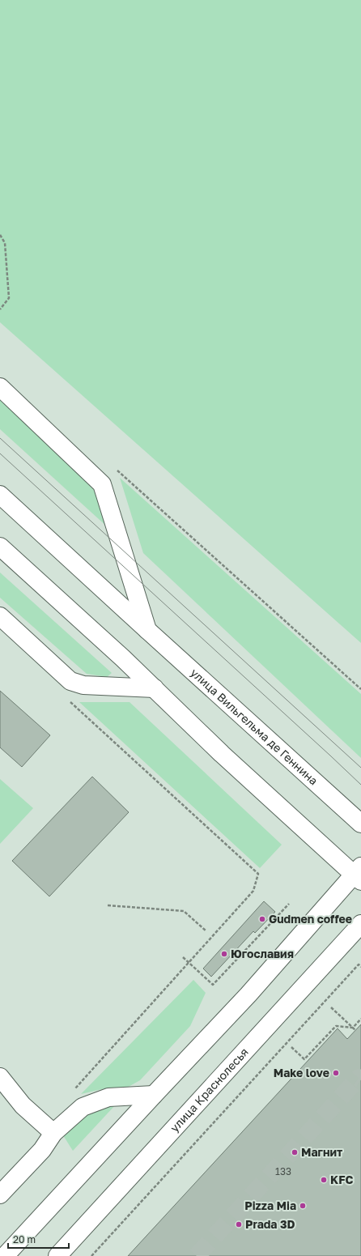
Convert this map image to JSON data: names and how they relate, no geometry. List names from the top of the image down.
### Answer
{
  "streets": {
    "main road": ["улица Вильгельма де Геннина", "улица Краснолесья"]
  },
  "places": [
    "Gudmen coffee",
    "Югославия",
    "Make love",
    "Магнит",
    "KFC",
    "Pizza Mia",
    "Prada 3D"
  ],
  "house_numbers": ["133"],
  "scale_bar": "20 m"
}
